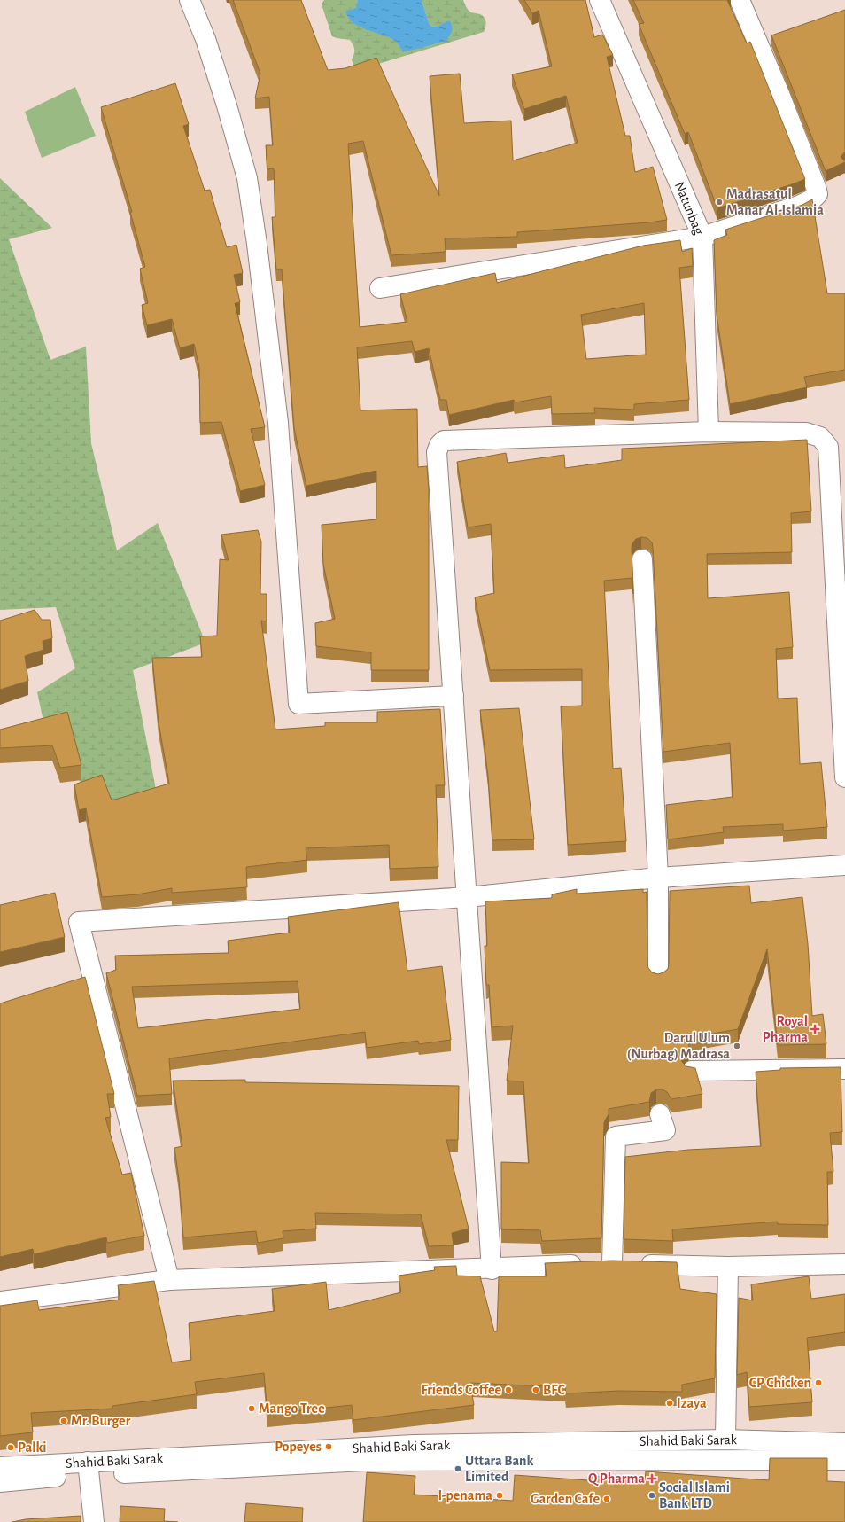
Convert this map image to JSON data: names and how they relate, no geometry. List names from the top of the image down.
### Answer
{
  "streets": {
    "street": ["Natunbag", "Shahid Baki Sarak"]
  },
  "places": {
    "other": [
      "Madrasatul Manar Al-Islamia",
      "Darul Ulum (Nurbag) Madrasa",
      "CP Chicken",
      "Friends Coffee",
      "BFC",
      "Izaya",
      "Mango Tree",
      "Mr. Burger",
      "Popeyes",
      "Palki",
      "Uttara Bank Limited",
      "I-penama",
      "Social Islami Bank LTD",
      "Garden Cafe"
    ],
    "health": ["Royal Pharma", "Q Pharma"]
  }
}
